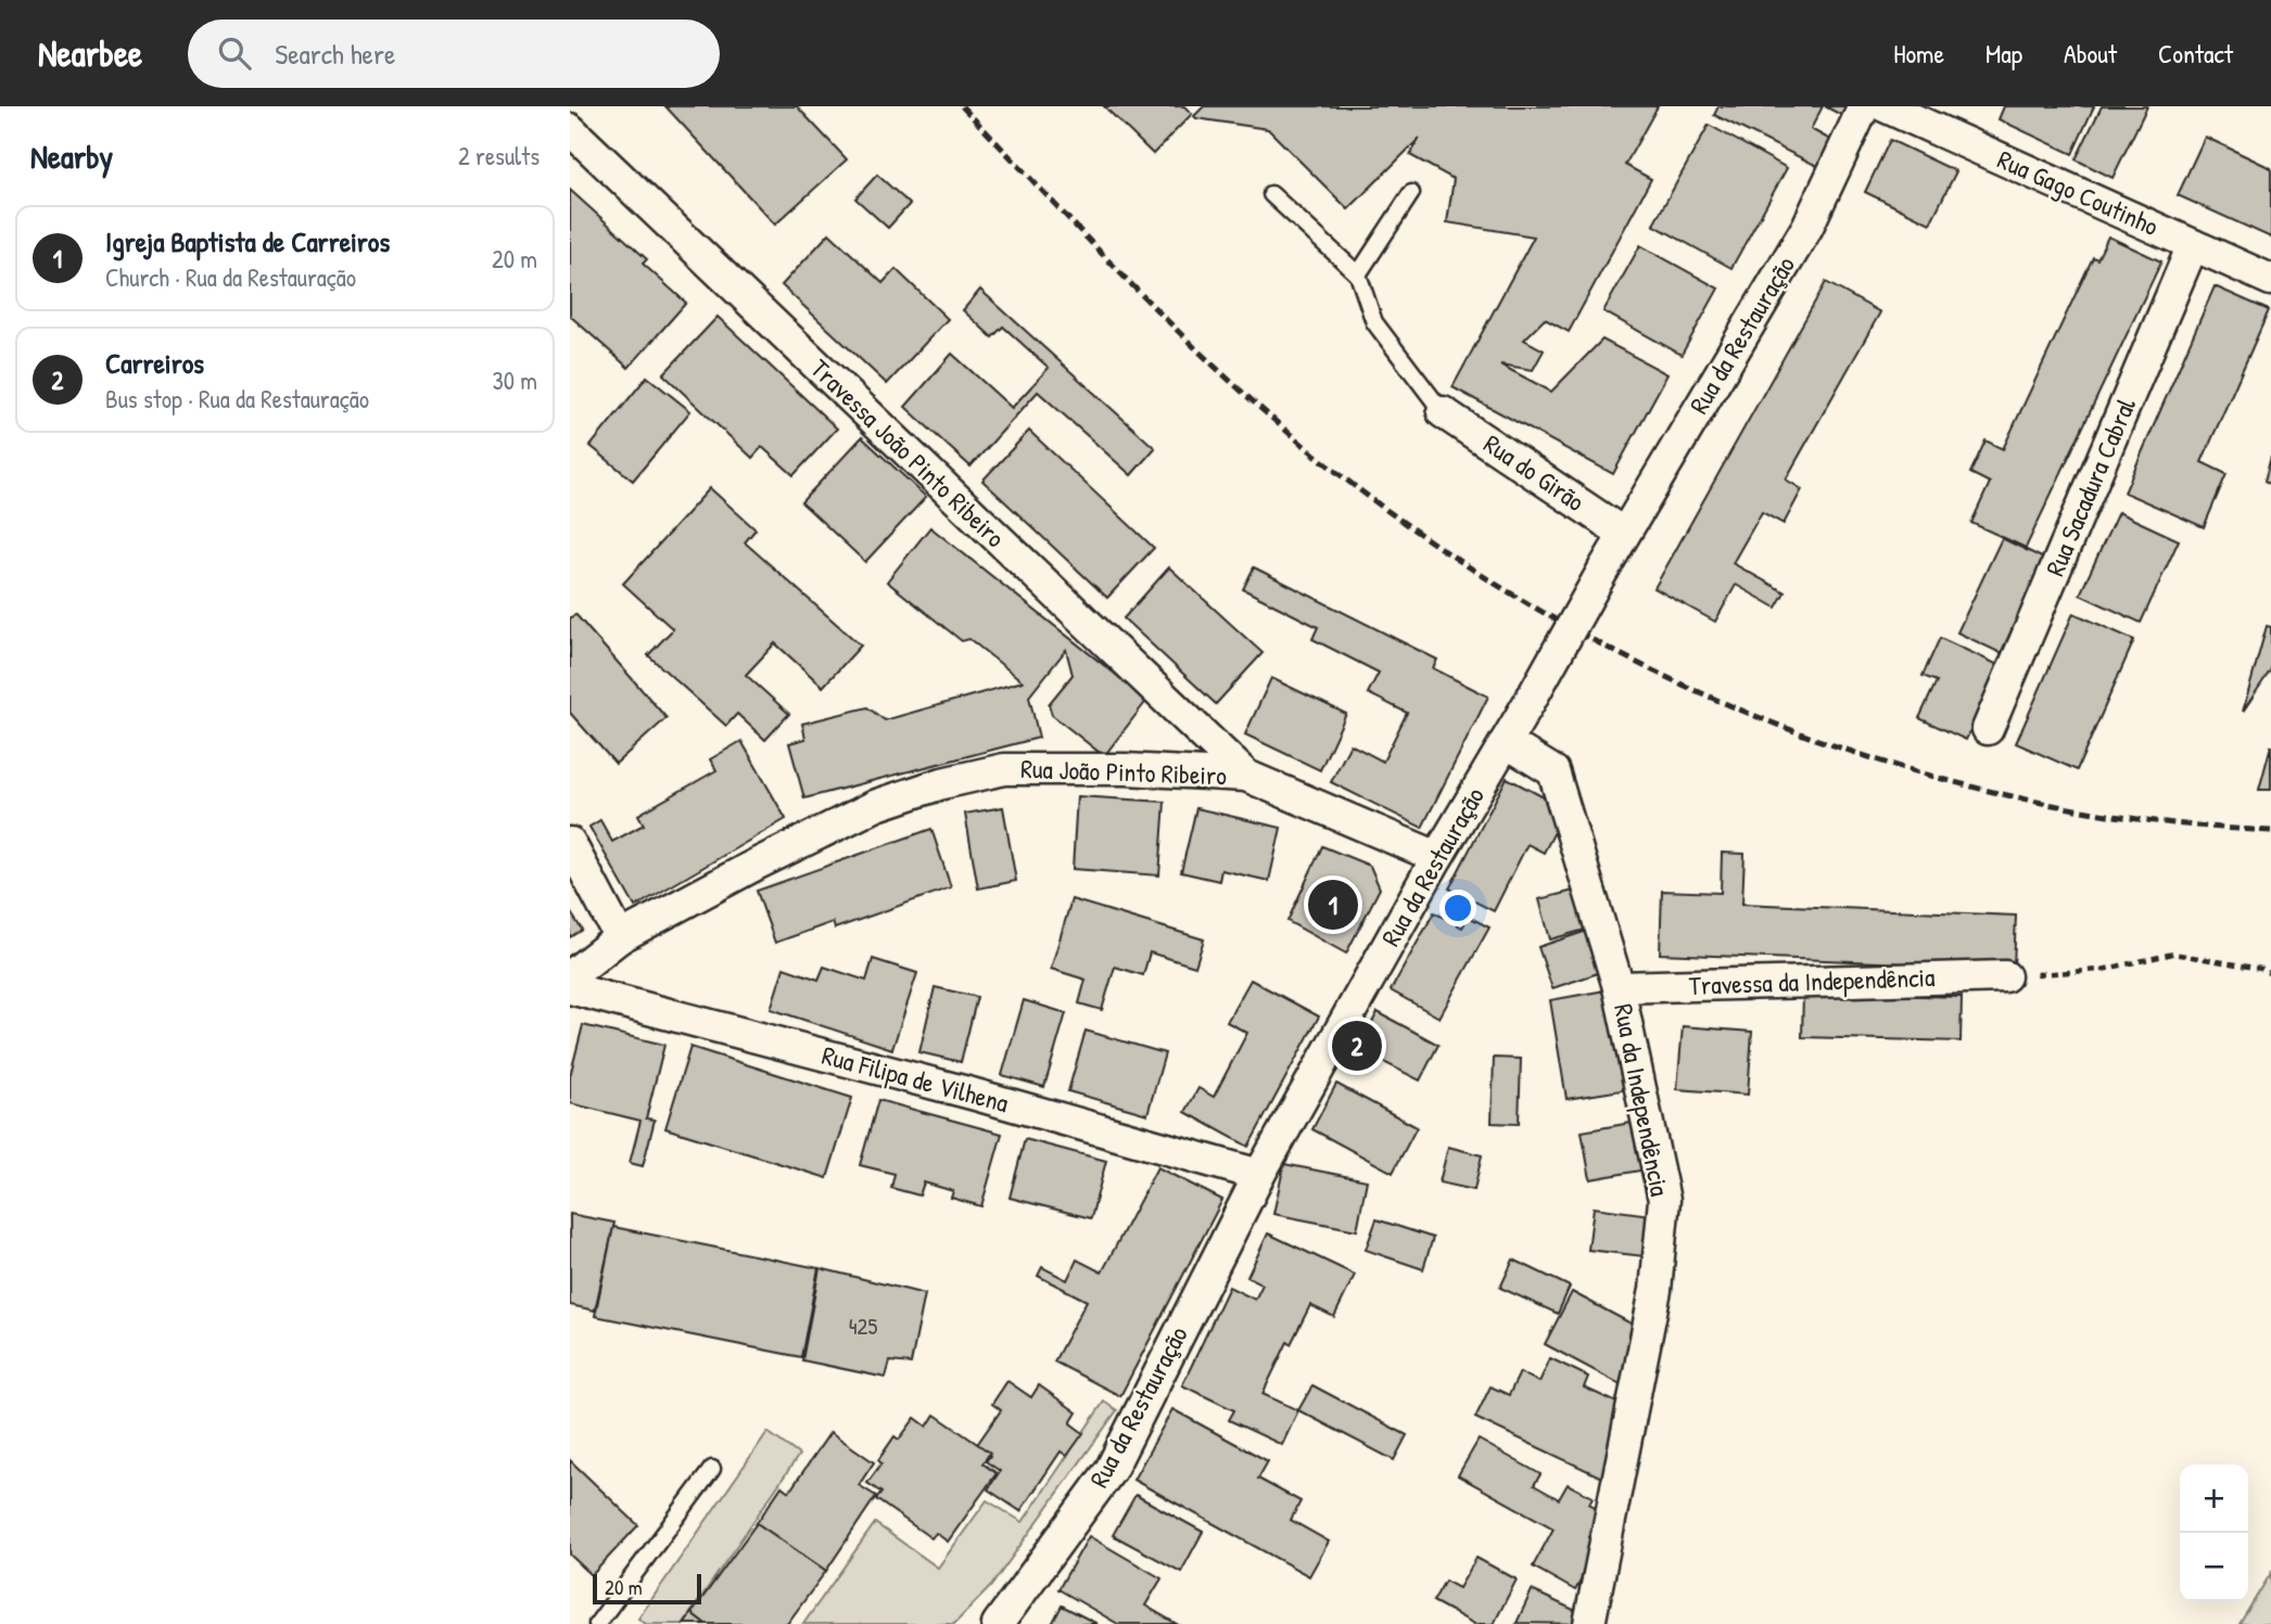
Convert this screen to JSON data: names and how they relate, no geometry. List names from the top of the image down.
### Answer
{
  "streets": {
    "street": [
      "Rua Gago Coutinho",
      "Rua da Restauração",
      "Travessa João Pinto Ribeiro",
      "Rua do Girão",
      "Rua Sacadura Cabral",
      "Rua João Pinto Ribeiro",
      "Travessa da Independência",
      "Rua Filipa de Vilhena",
      "Rua da Independência"
    ]
  },
  "crossings": [
    ["Rua Gago Coutinho", "Rua Sacadura Cabral"],
    ["Rua da Restauração", "Rua do Girão"],
    ["Rua da Restauração", "Rua João Pinto Ribeiro"],
    ["Rua da Restauração", "Rua Filipa de Vilhena"],
    ["Rua da Restauração", "Rua da Independência"],
    ["Travessa João Pinto Ribeiro", "Rua João Pinto Ribeiro"],
    ["Travessa da Independência", "Rua da Independência"]
  ],
  "house_numbers": ["425"],
  "scale_bar": "20 m",
  "page": {
    "header": "Nearbee",
    "search": "Search here",
    "nav": [
      "Home",
      "Map",
      "About",
      "Contact"
    ],
    "heading": ["Nearby", "2 results"],
    "list": [
      {
        "mark": "1",
        "name": "Igreja Baptista de Carreiros",
        "note": "Church · Rua da Restauração",
        "value": "20 m"
      },
      {
        "mark": "2",
        "name": "Carreiros",
        "note": "Bus stop · Rua da Restauração",
        "value": "30 m"
      }
    ],
    "pins": ["1", "2"],
    "map_buttons": ["+", "−"],
    "scale": "20 m"
  }
}
